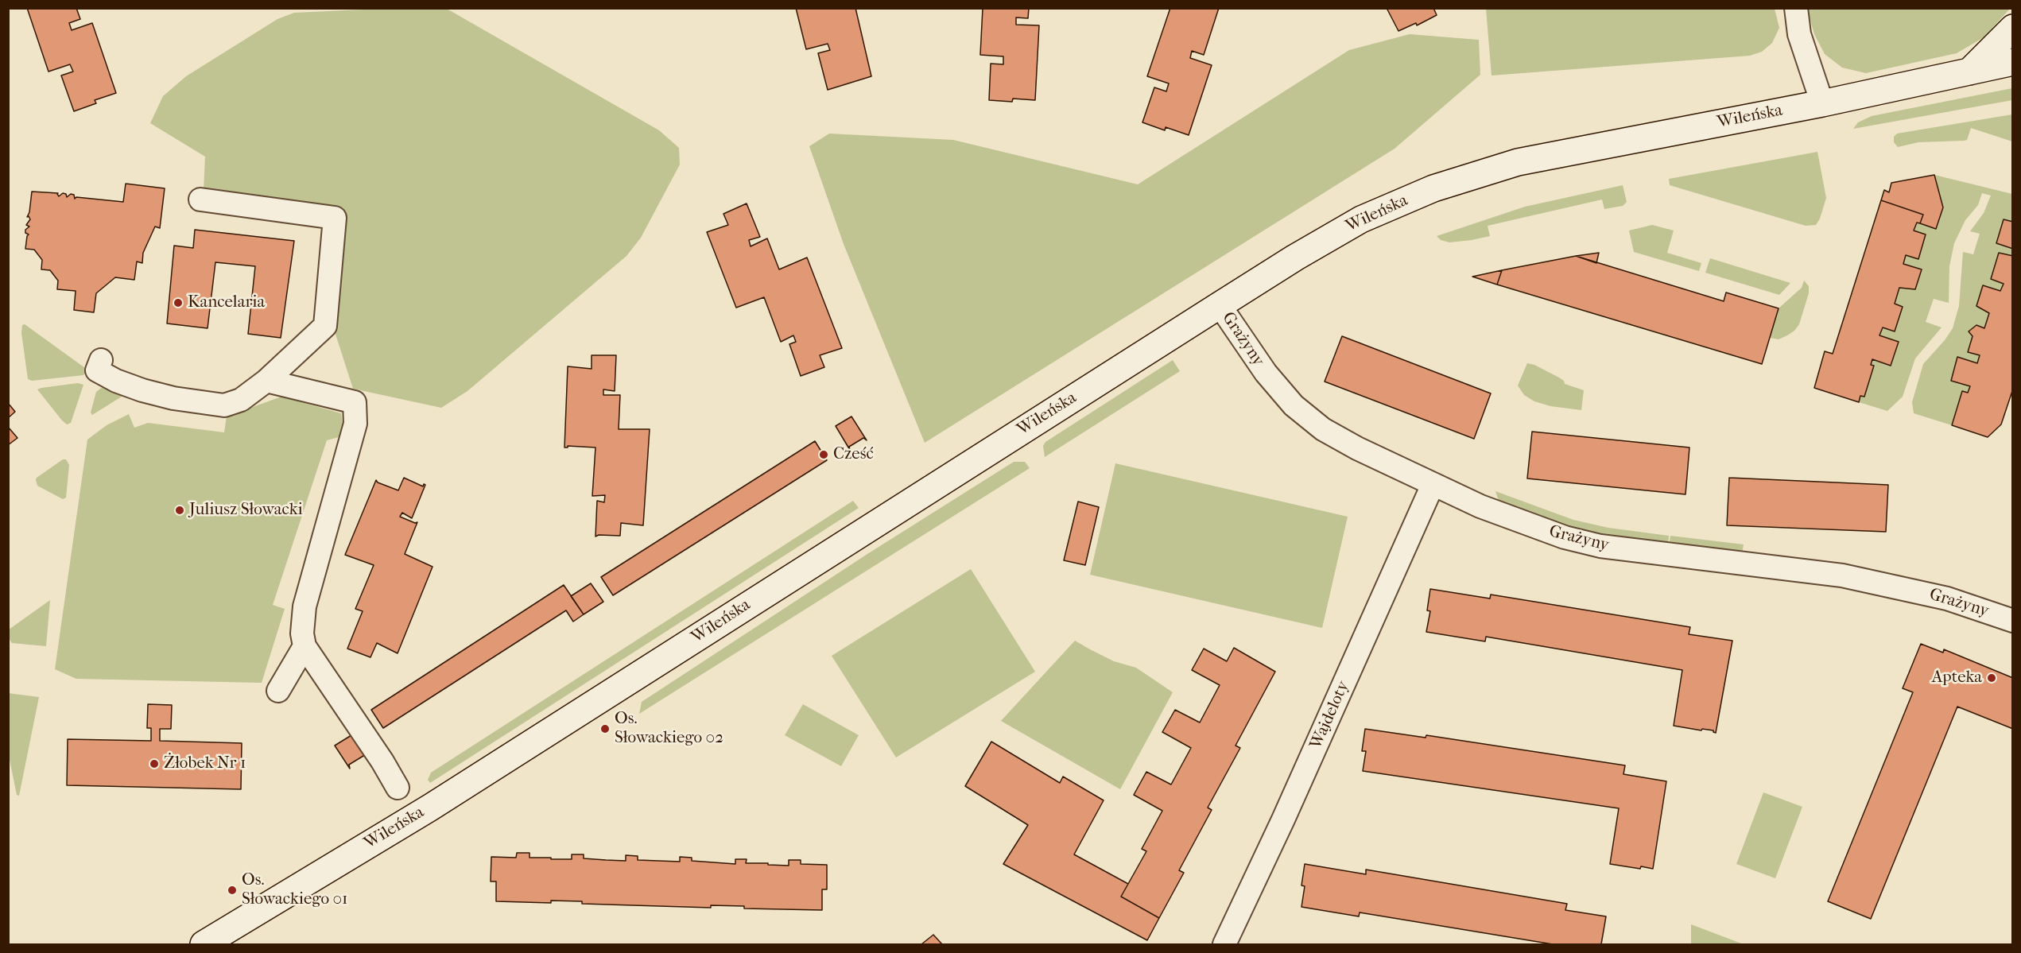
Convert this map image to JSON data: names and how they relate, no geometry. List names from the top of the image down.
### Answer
{
  "streets": {
    "street": ["Wileńska", "Grażyny", "Wajdeloty"]
  },
  "crossings": [
    ["Wileńska", "Grażyny"],
    ["Grażyny", "Wajdeloty"]
  ],
  "places": [
    "Kancelaria",
    "Cześć",
    "Juliusz Słowacki",
    "Apteka",
    "Os. Słowackiego 02",
    "Żłobek Nr 1",
    "Os. Słowackiego 01"
  ]
}
